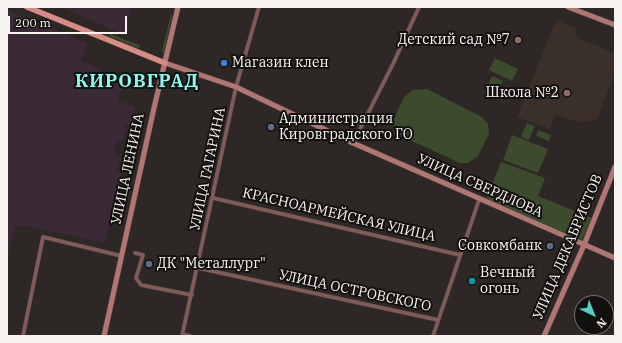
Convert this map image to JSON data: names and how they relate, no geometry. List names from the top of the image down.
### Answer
{
  "streets": {
    "main road": ["УЛИЦА ЛЕНИНА", "УЛИЦА СВЕРДЛОВА", "УЛИЦА ДЕКАБРИСТОВ"],
    "street": ["УЛИЦА ГАГАРИНА", "КРАСНОАРМЕЙСКАЯ УЛИЦА", "УЛИЦА ОСТРОВСКОГО"]
  },
  "crossings": [
    ["УЛИЦА ЛЕНИНА", "УЛИЦА СВЕРДЛОВА"],
    ["УЛИЦА ГАГАРИНА", "УЛИЦА СВЕРДЛОВА"],
    ["УЛИЦА ГАГАРИНА", "КРАСНОАРМЕЙСКАЯ УЛИЦА"],
    ["УЛИЦА ГАГАРИНА", "УЛИЦА ОСТРОВСКОГО"],
    ["УЛИЦА СВЕРДЛОВА", "УЛИЦА ДЕКАБРИСТОВ"]
  ],
  "districts": ["КИРОВГРАД"],
  "places": [
    "Детский сад №7",
    "Магазин клен",
    "Школа №2",
    "Администрация Кировградского ГО",
    "Совкомбанк",
    "ДК \"Металлург\"",
    "Вечный огонь"
  ],
  "scale_bar": "200 m",
  "north": "bottom right"
}
